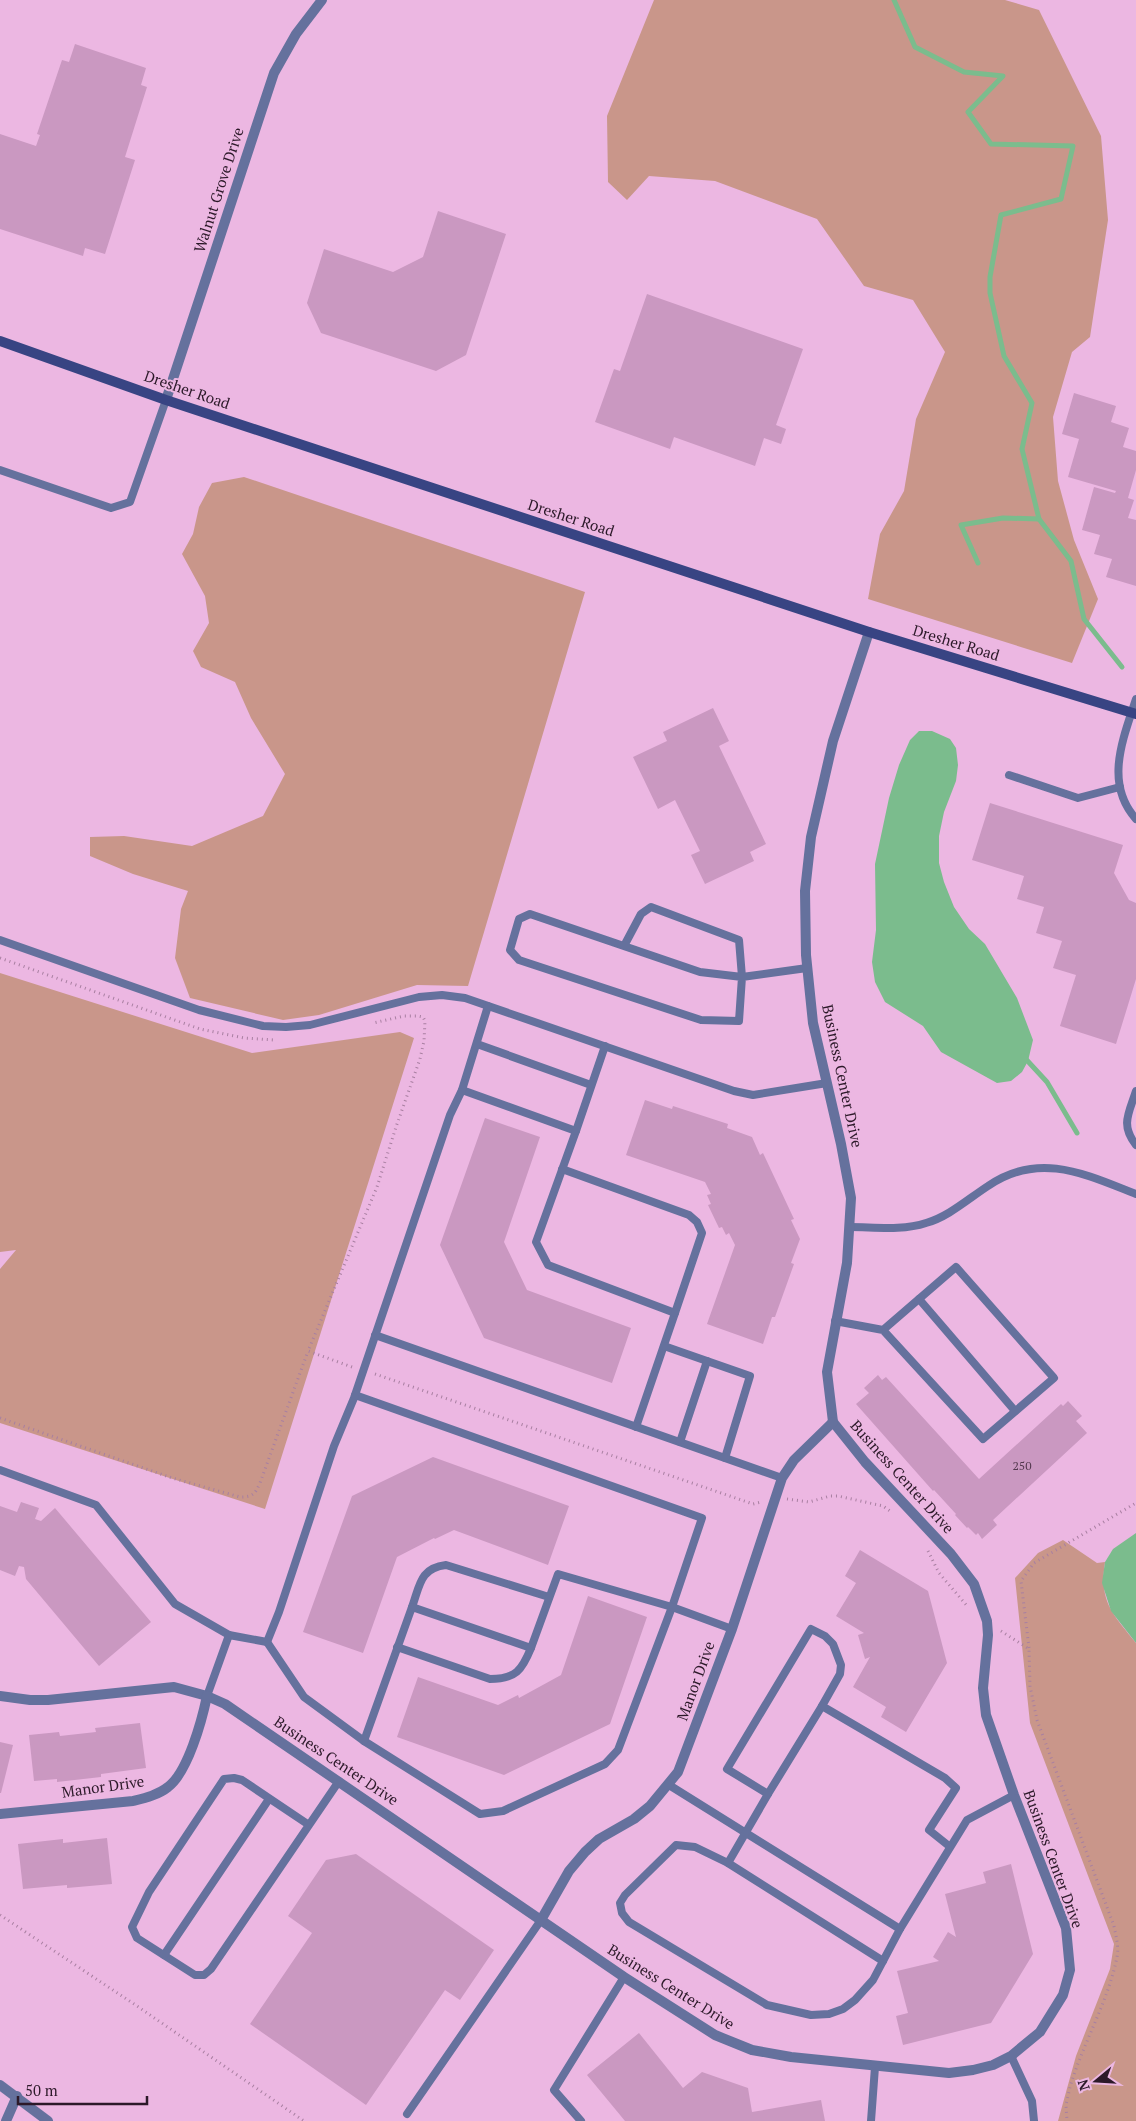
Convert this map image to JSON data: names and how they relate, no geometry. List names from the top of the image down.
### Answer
{
  "streets": {
    "main road": ["Dresher Road"],
    "street": ["Walnut Grove Drive", "Business Center Drive", "Manor Drive"]
  },
  "crossings": [
    ["Walnut Grove Drive", "Dresher Road"],
    ["Dresher Road", "Business Center Drive"],
    ["Business Center Drive", "Manor Drive"]
  ],
  "house_numbers": ["250"],
  "scale_bar": "50 m",
  "north": "left"
}
